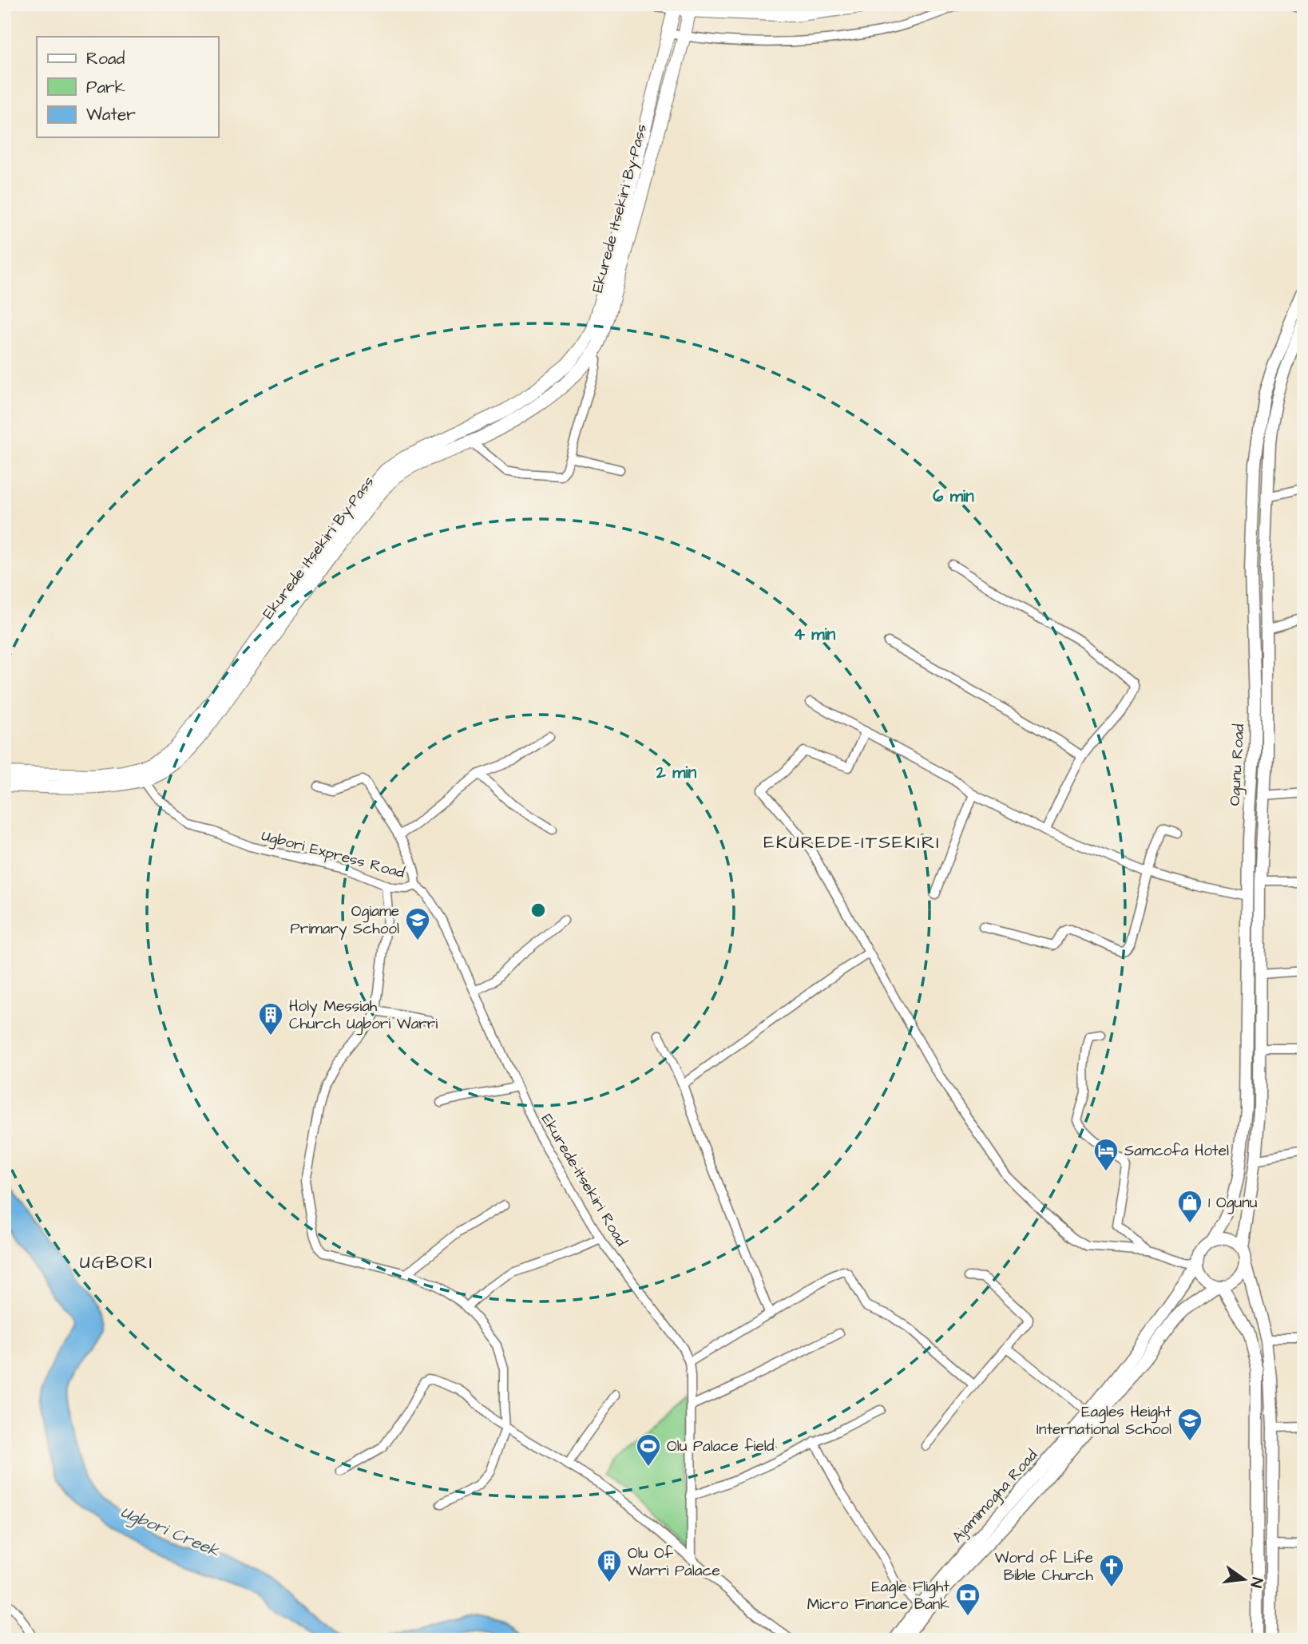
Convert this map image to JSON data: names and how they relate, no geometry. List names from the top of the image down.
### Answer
{
  "streets": {
    "main road": ["Ekurede Itsekiri By-Pass", "Ogunu Road", "Ajamimogha Road"],
    "street": ["Ugbori Express Road", "Ekurede-itsekiri Road"]
  },
  "crossings": [
    ["Ekurede Itsekiri By-Pass", "Ugbori Express Road"],
    ["Ogunu Road", "Ajamimogha Road"],
    ["Ugbori Express Road", "Ekurede-itsekiri Road"]
  ],
  "districts": ["EKUREDE-ITSEKIRI", "UGBORI"],
  "water": ["Ugbori Creek"],
  "places": {
    "school or university": ["Ogiame Primary School", "Eagles Height International School"],
    "building": ["Holy Messiah Church Ugbori Warri", "Olu Of Warri Palace"],
    "hotel": ["Samcofa Hotel"],
    "shop": ["1 Ogunu"],
    "sports": ["Olu Palace field"],
    "church": ["Word of Life Bible Church"],
    "bank": ["Eagle Flight Micro Finance Bank"]
  },
  "legend": ["Road", "Park", "Water"],
  "north": "right",
  "rings": ["6 min", "4 min", "2 min"]
}
